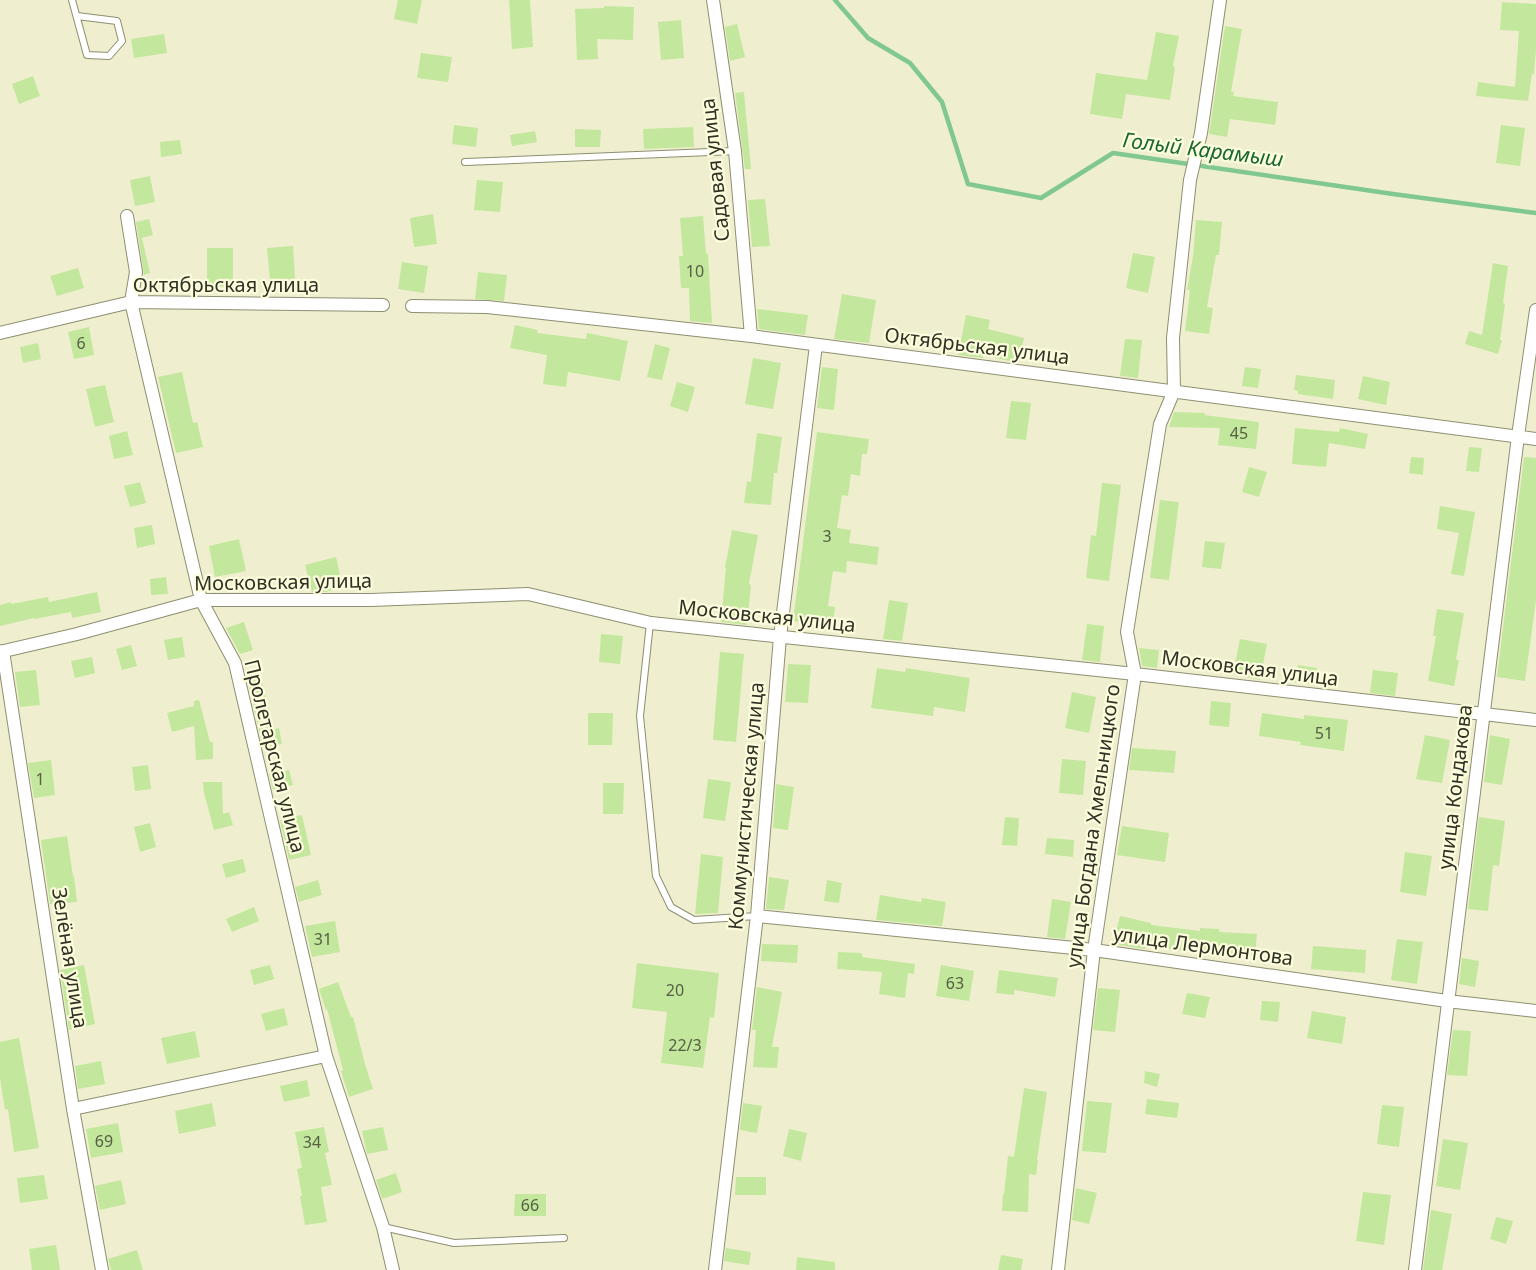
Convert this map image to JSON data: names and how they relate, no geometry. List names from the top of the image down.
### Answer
{
  "streets": {
    "street": [
      "Садовая улица",
      "Октябрьская улица",
      "Московская улица",
      "Пролетарская улица",
      "улица Кондакова",
      "Коммунистическая улица",
      "улица Богдана Хмельницкого",
      "улица Лермонтова",
      "Зелёная улица"
    ]
  },
  "crossings": [
    ["Садовая улица", "Октябрьская улица"],
    ["Октябрьская улица", "Пролетарская улица"],
    ["Октябрьская улица", "улица Кондакова"],
    ["Октябрьская улица", "Коммунистическая улица"],
    ["Октябрьская улица", "улица Богдана Хмельницкого"],
    ["Московская улица", "Пролетарская улица"],
    ["Московская улица", "улица Кондакова"],
    ["Московская улица", "Коммунистическая улица"],
    ["Московская улица", "улица Богдана Хмельницкого"],
    ["Московская улица", "Зелёная улица"],
    ["улица Кондакова", "улица Лермонтова"],
    ["Коммунистическая улица", "улица Лермонтова"],
    ["улица Богдана Хмельницкого", "улица Лермонтова"]
  ],
  "water": ["Голый Карамыш"],
  "house_numbers": [
    "10",
    "6",
    "45",
    "3",
    "51",
    "1",
    "31",
    "63",
    "20",
    "22/3",
    "69",
    "34",
    "66"
  ]
}
